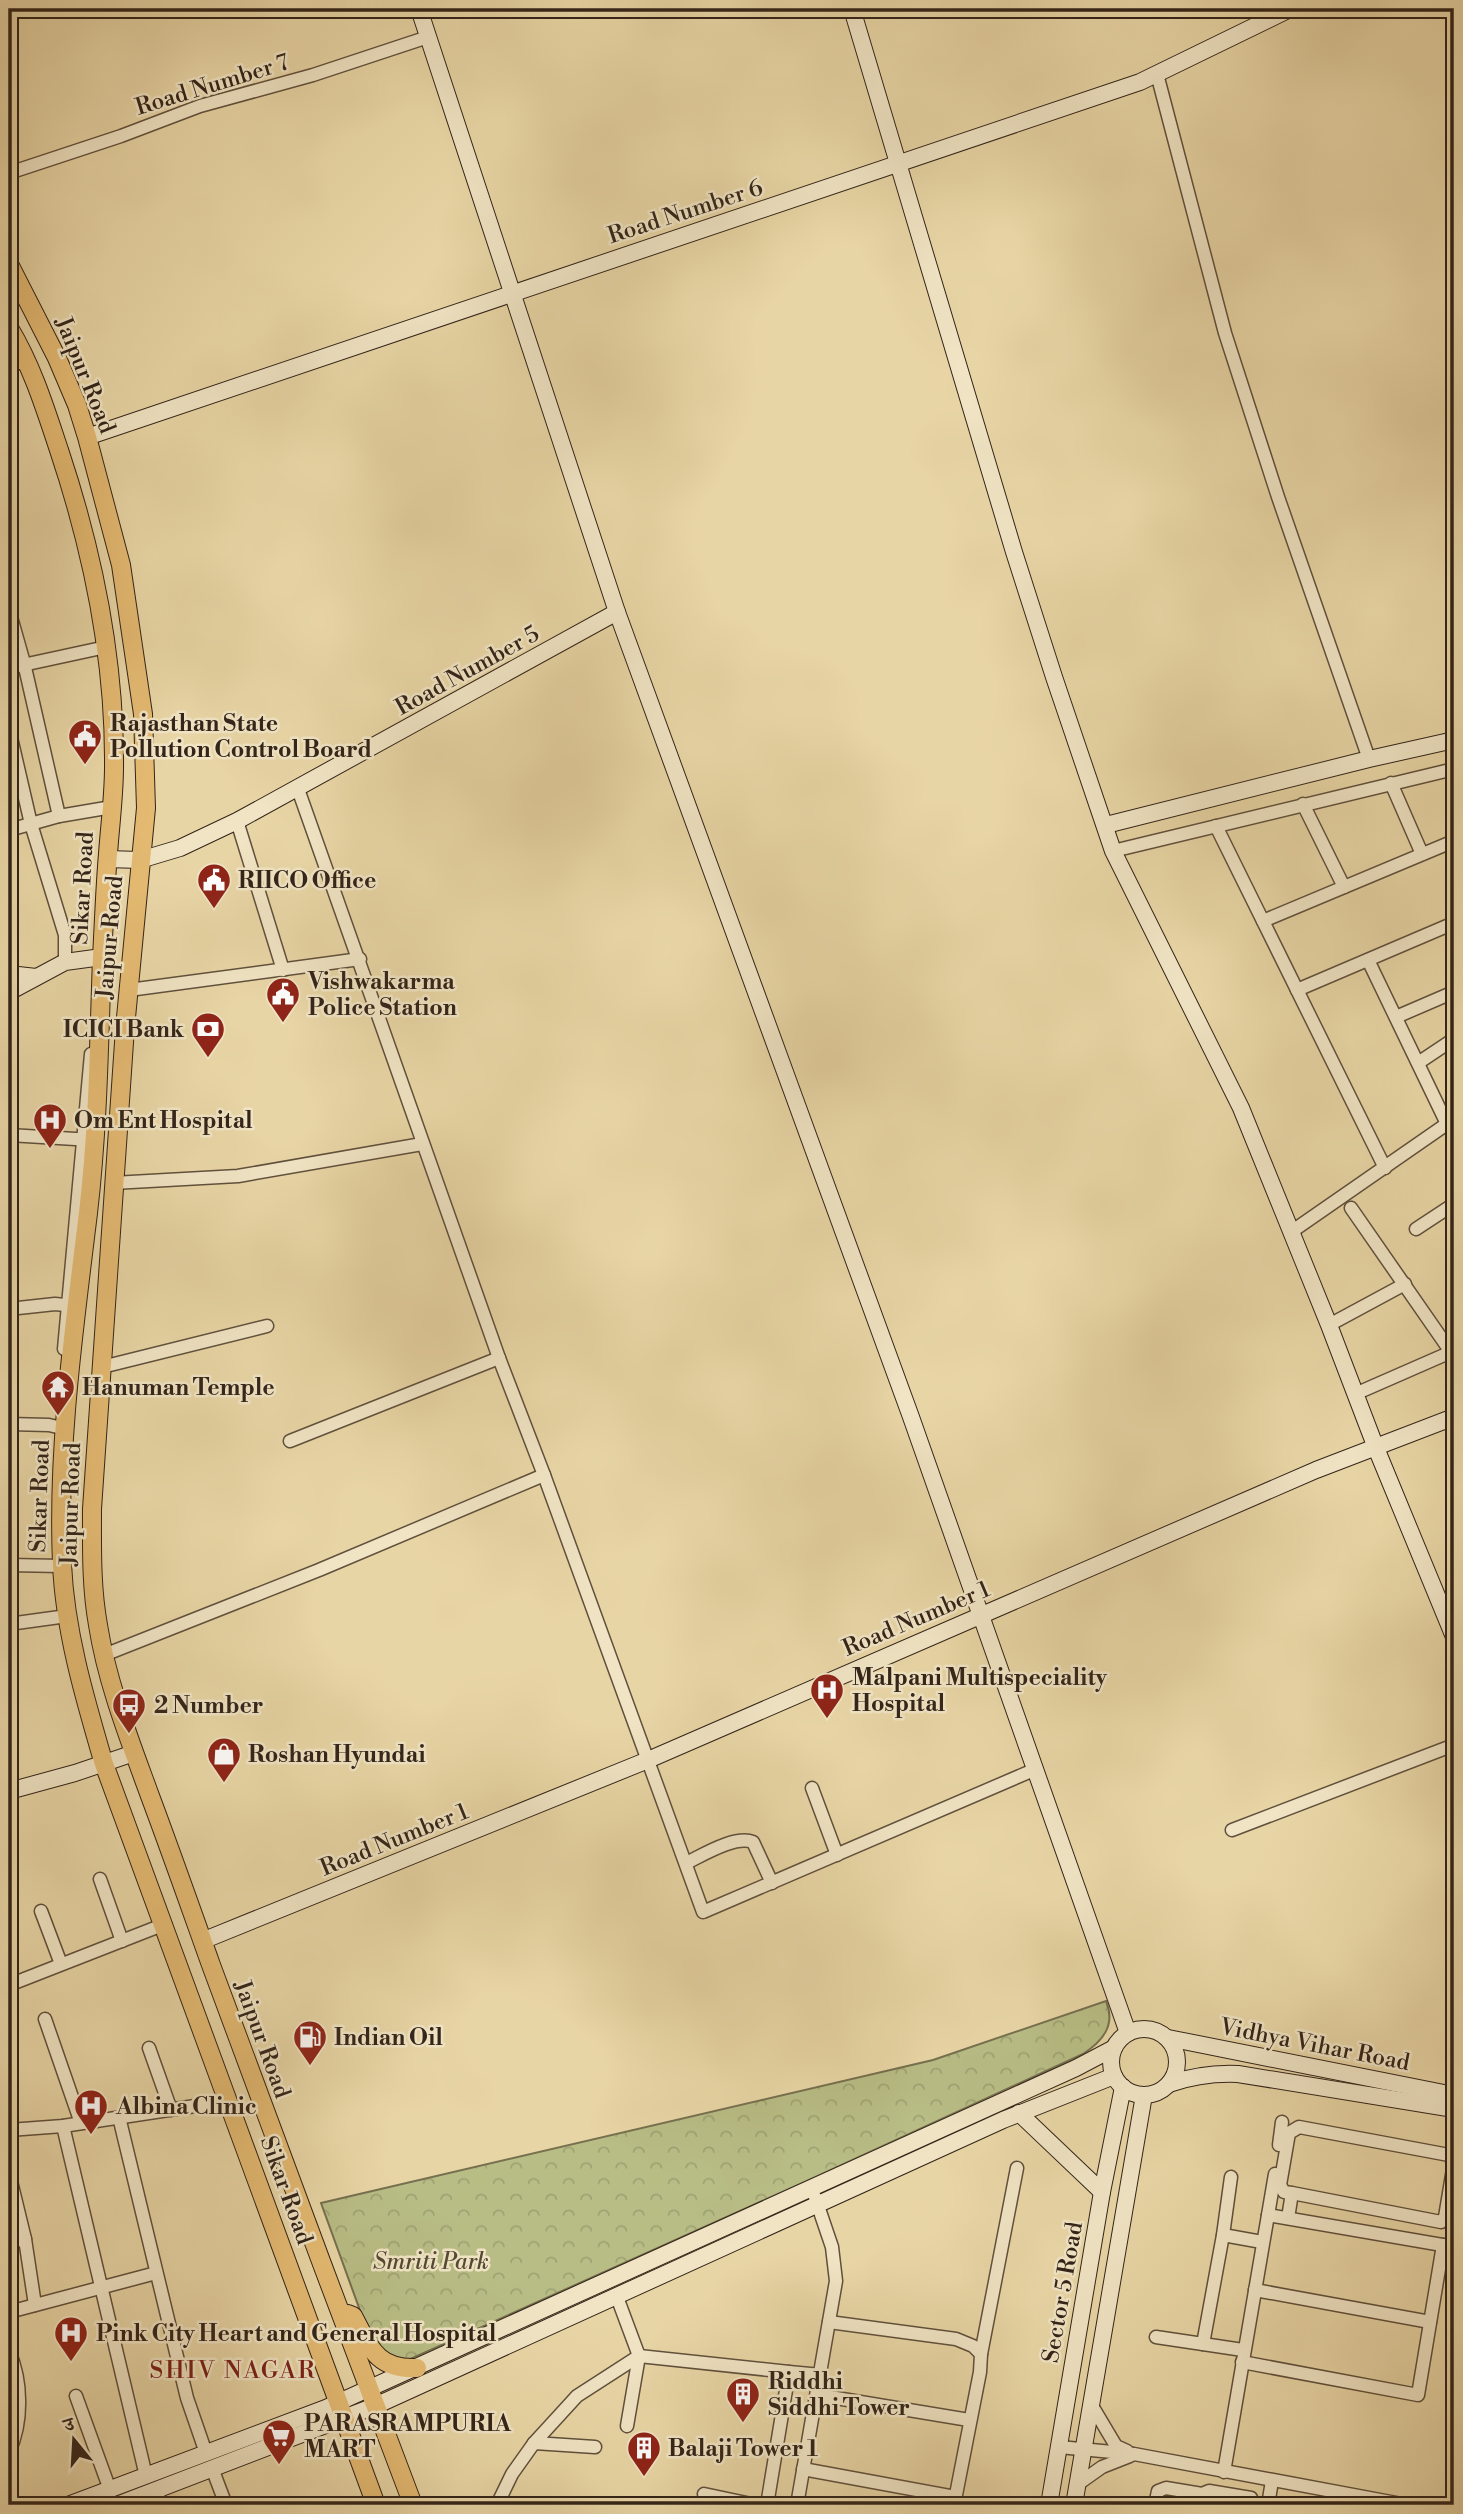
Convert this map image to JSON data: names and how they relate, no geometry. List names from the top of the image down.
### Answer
{
  "streets": {
    "main road": ["Jaipur Road", "Sikar Road"],
    "street": [
      "Road Number 7",
      "Road Number 6",
      "Road Number 5",
      "Road Number 1",
      "Vidhya Vihar Road",
      "Sector 5 Road"
    ]
  },
  "crossings": [
    ["Road Number 6", "Jaipur Road"],
    ["Jaipur Road", "Road Number 5"],
    ["Jaipur Road", "Road Number 1"],
    ["Road Number 5", "Sikar Road"],
    ["Vidhya Vihar Road", "Sector 5 Road"]
  ],
  "districts": ["SHIV NAGAR"],
  "parks": ["Smriti Park"],
  "places": {
    "public building": ["Rajasthan State Pollution Control Board", "RIICO Office", "Vishwakarma Police Station"],
    "bank": ["ICICI Bank"],
    "hospital": [
      "Om Ent Hospital",
      "Malpani Multispeciality Hospital",
      "Albina Clinic",
      "Pink City Heart and General Hospital"
    ],
    "temple": ["Hanuman Temple"],
    "bus stop": ["2 Number"],
    "shop": ["Roshan Hyundai"],
    "fuel station": ["Indian Oil"],
    "building": ["Riddhi Siddhi Tower", "Balaji Tower 1"],
    "supermarket": ["PARASRAMPURIA MART"]
  },
  "north": "top"
}
